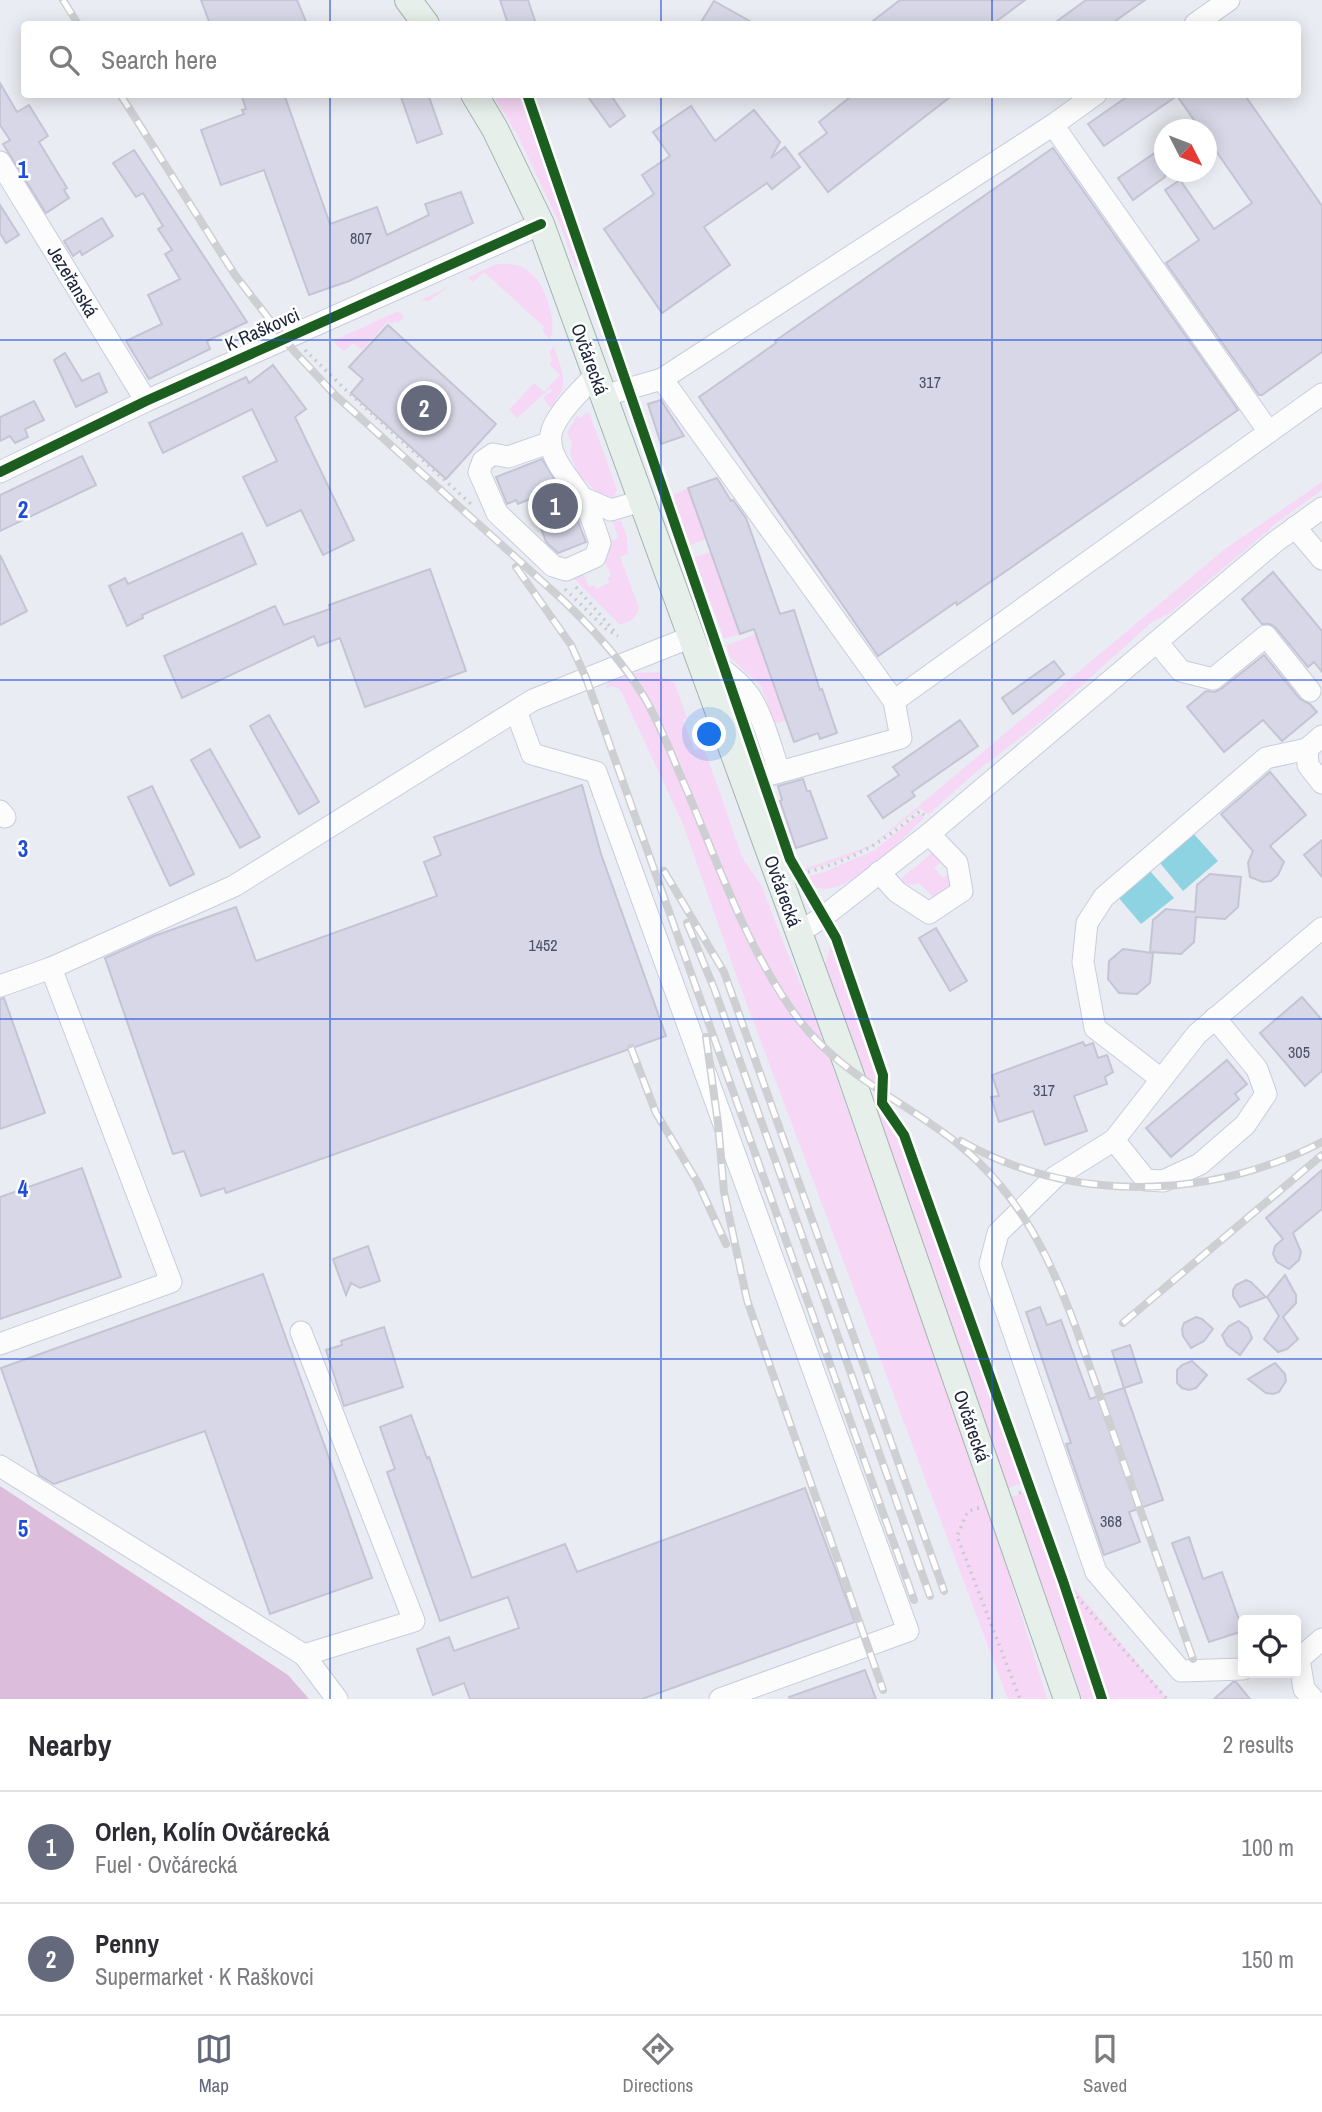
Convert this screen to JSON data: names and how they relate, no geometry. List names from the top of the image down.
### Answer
{
  "streets": {
    "main road": ["Ovčárecká"],
    "street": ["Jezeřanská", "K Raškovci"]
  },
  "crossings": [
    ["Jezeřanská", "K Raškovci"],
    ["K Raškovci", "Ovčárecká"]
  ],
  "house_numbers": [
    "807",
    "317",
    "1452",
    "305",
    "317",
    "368"
  ],
  "north": "bottom right",
  "page": {
    "search": "Search here",
    "pins": ["2", "1"],
    "heading": ["Nearby", "2 results"],
    "list": [
      {
        "mark": "1",
        "name": "Orlen, Kolín Ovčárecká",
        "note": "Fuel · Ovčárecká",
        "value": "100 m"
      },
      {
        "mark": "2",
        "name": "Penny",
        "note": "Supermarket · K Raškovci",
        "value": "150 m"
      }
    ],
    "nav": ["Map", "Directions", "Saved"]
  },
  "grid": {
    "rows": [
      "1",
      "2",
      "3",
      "4",
      "5"
    ]
  }
}
